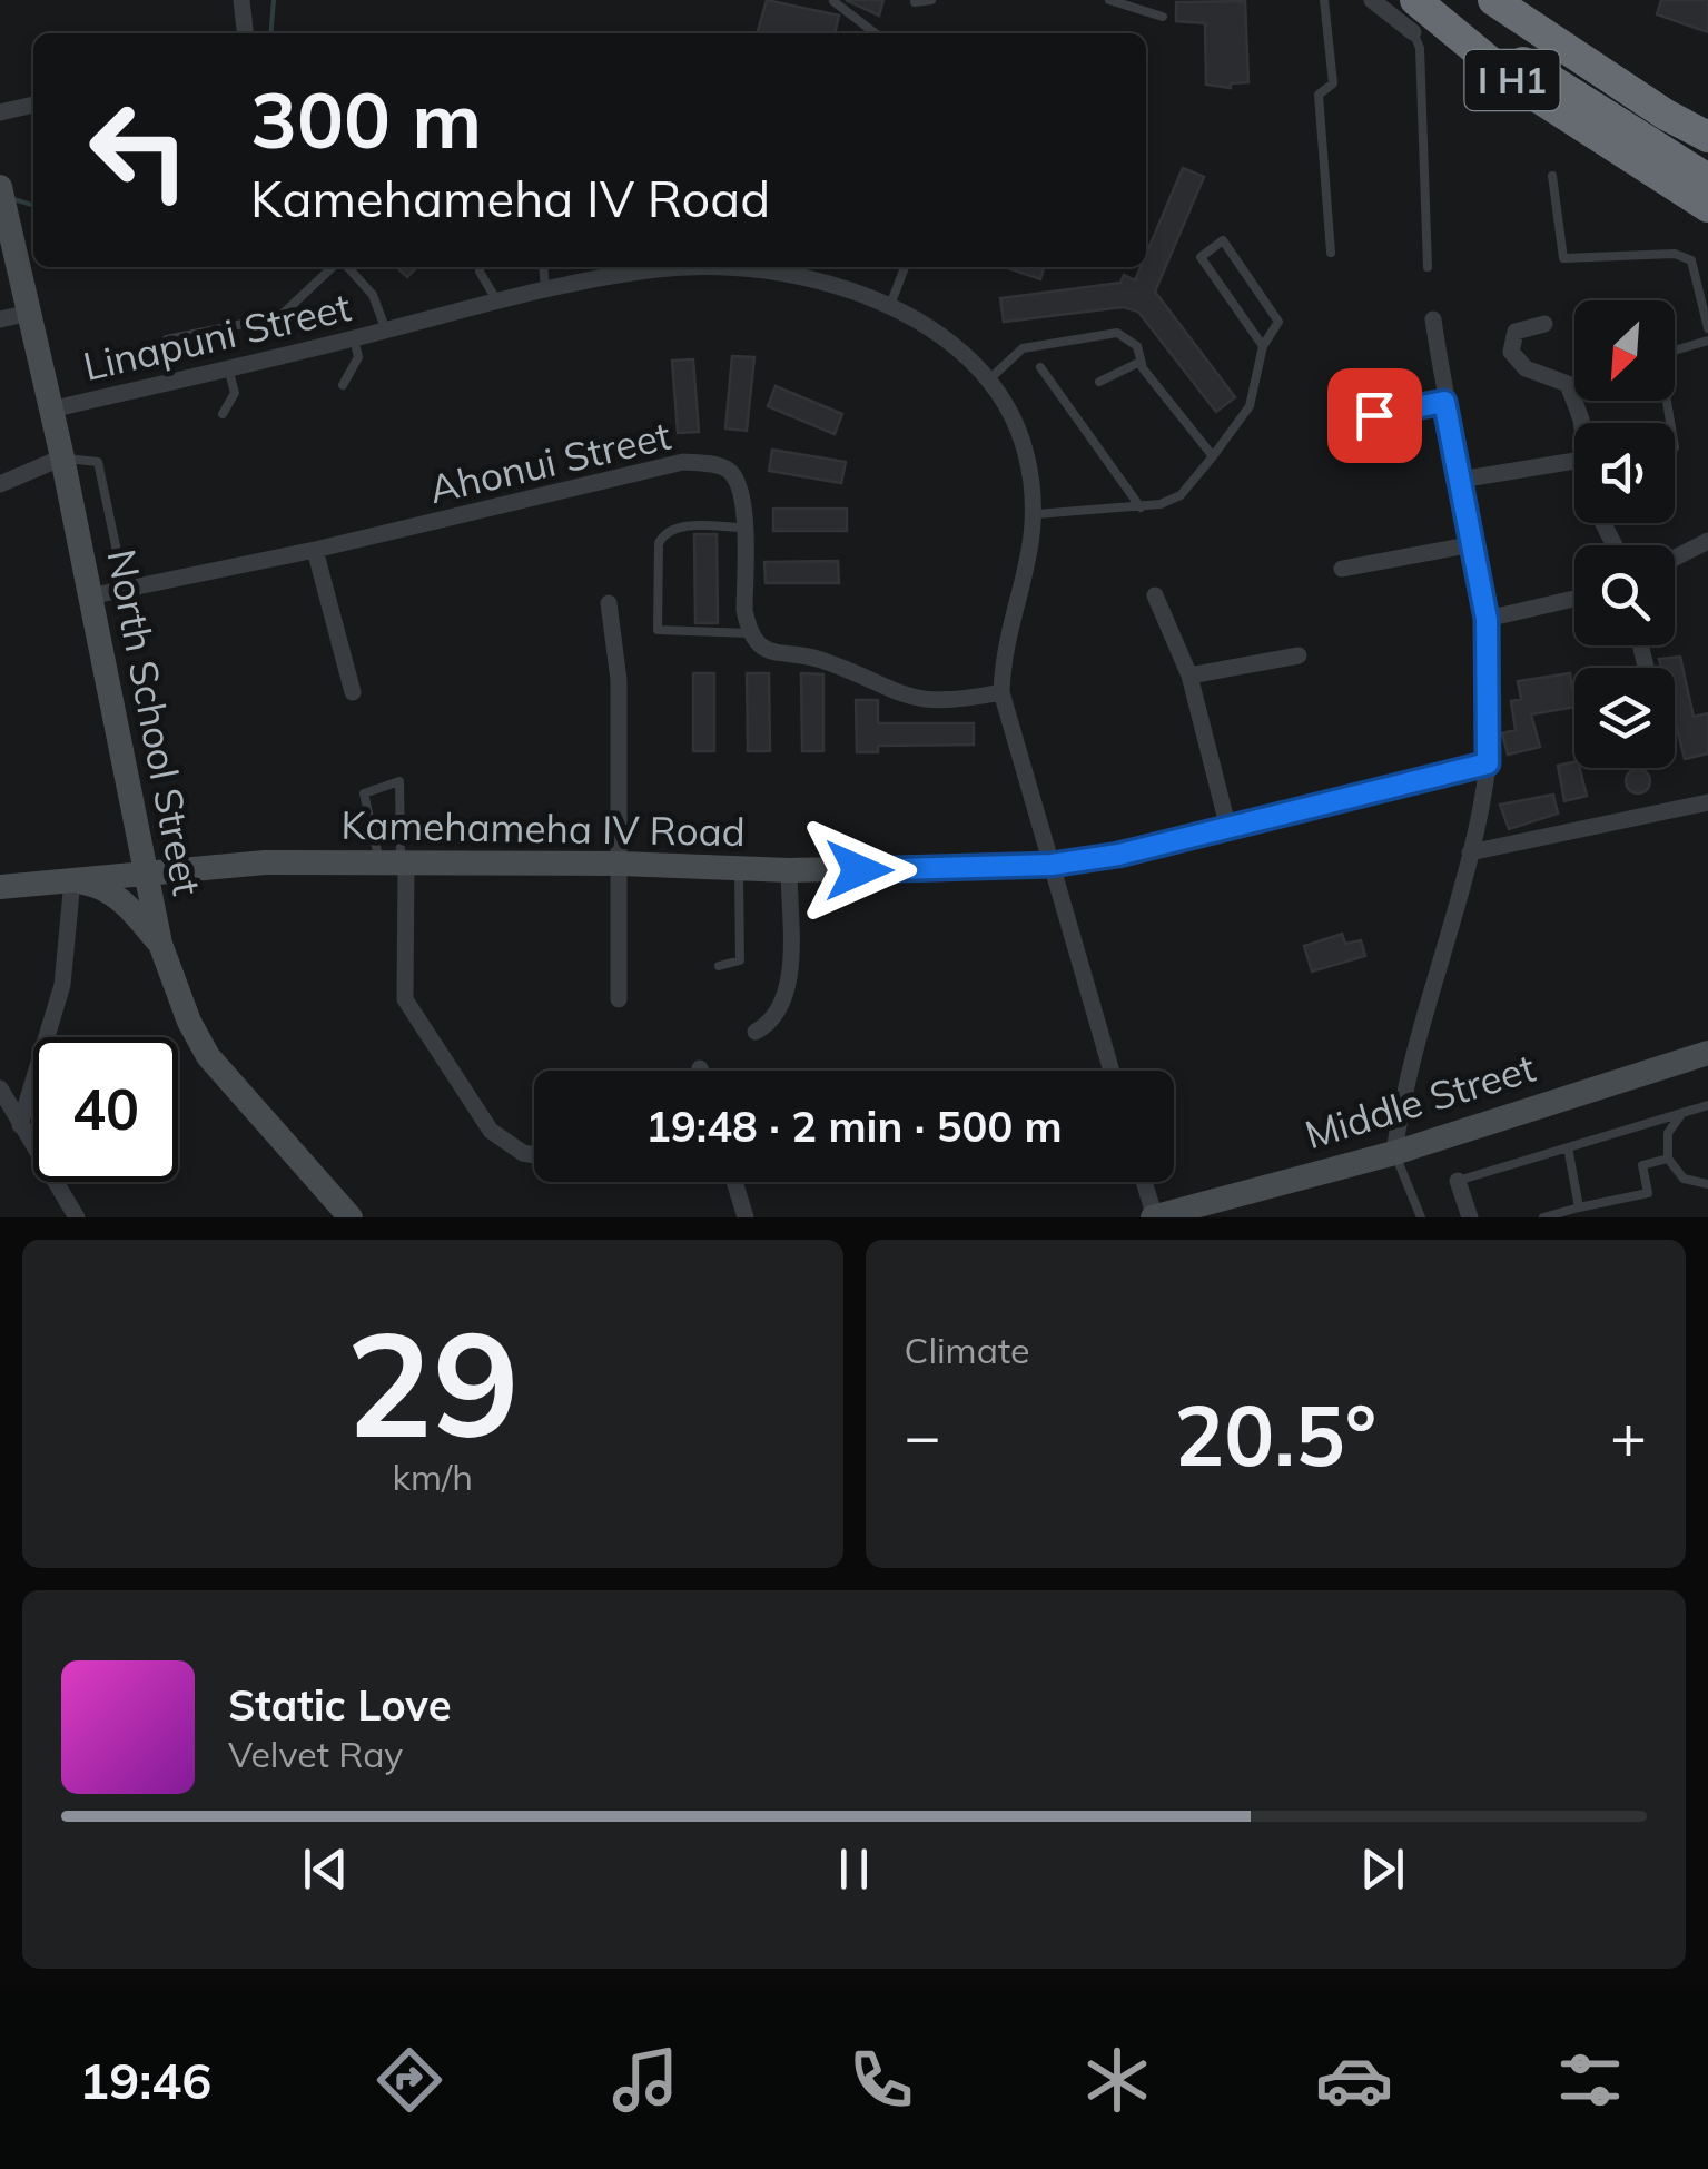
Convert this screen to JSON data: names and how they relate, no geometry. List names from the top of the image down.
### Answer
{
  "streets": {
    "highway": ["I H1"],
    "main road": ["North School Street", "Kamehameha IV Road", "Middle Street"],
    "street": ["Linapuni Street", "Ahonui Street"]
  },
  "crossings": [
    ["Linapuni Street", "North School Street"],
    ["Linapuni Street", "Kamehameha IV Road"],
    ["Ahonui Street", "North School Street"],
    ["North School Street", "Kamehameha IV Road"]
  ],
  "north": "bottom left",
  "page": {
    "turn": ["300 m", "Kamehameha IV Road"],
    "limit": "40",
    "trip": "19:48 · 2 min · 500 m",
    "tile": [
      ["29", "km/h"],
      "Climate"
    ],
    "heat": ["−", "20.5°", "+"],
    "song": ["Static Love", "Velvet Ray"],
    "tabs": "19:46"
  }
}
